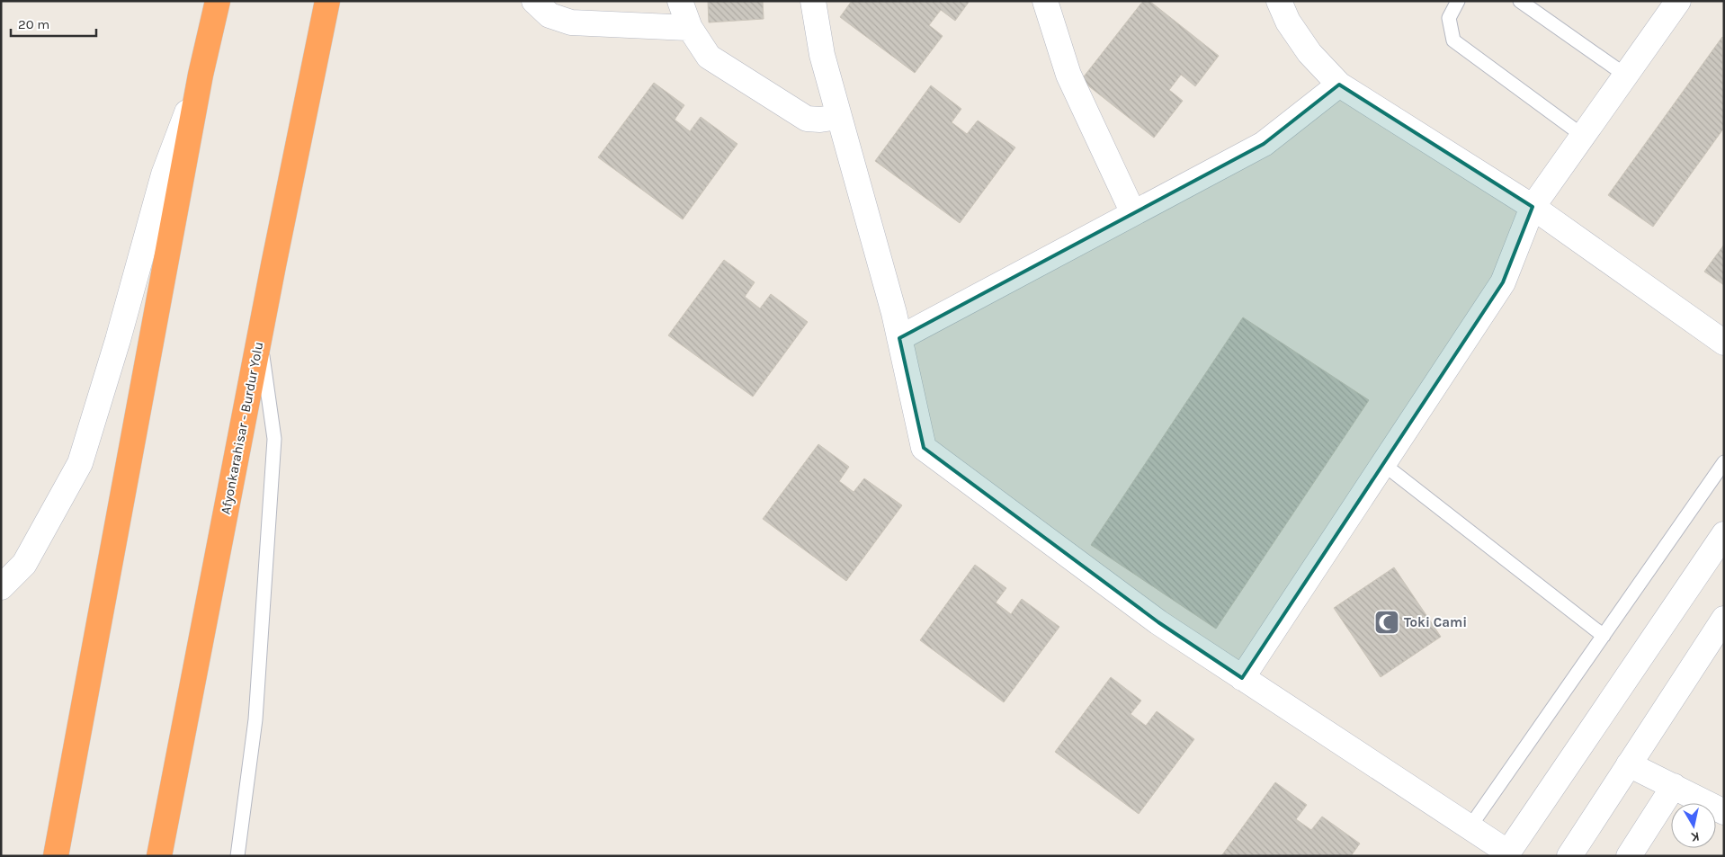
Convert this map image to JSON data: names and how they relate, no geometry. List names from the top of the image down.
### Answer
{
  "streets": {
    "highway": ["Afyonkarahisar - Burdur Yolu"]
  },
  "places": {
    "mosque": ["Toki Cami"]
  },
  "scale_bar": "20 m",
  "north": "bottom"
}
